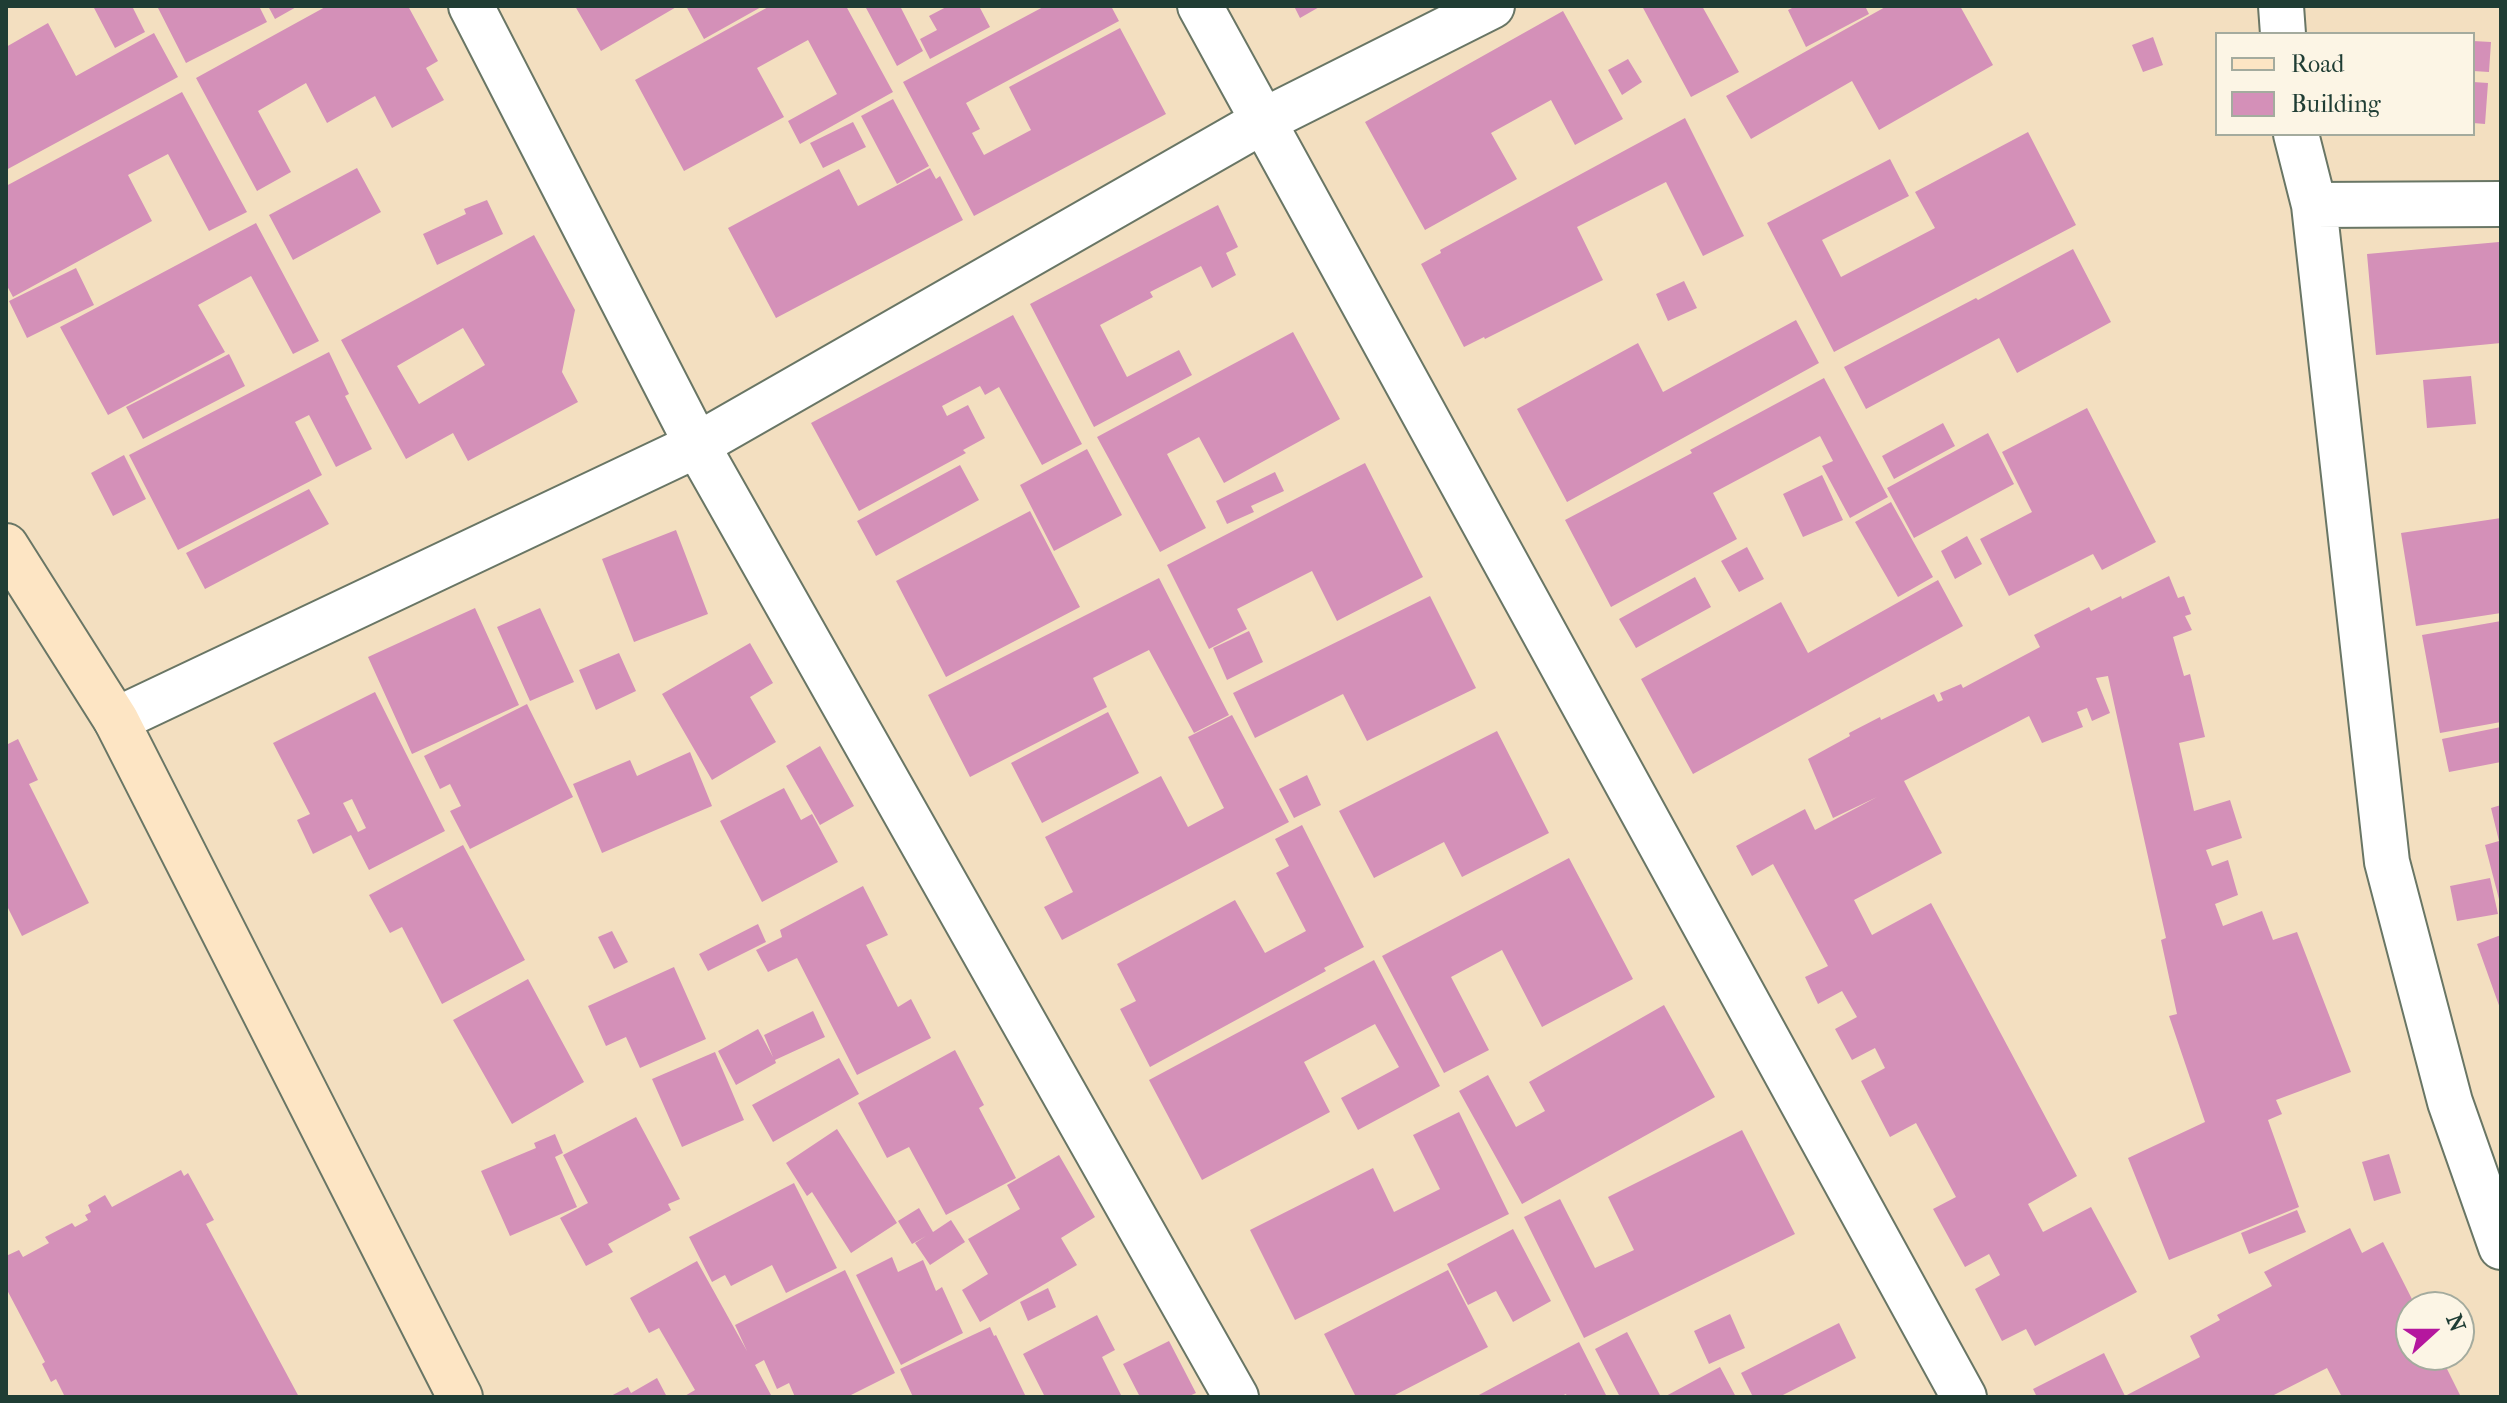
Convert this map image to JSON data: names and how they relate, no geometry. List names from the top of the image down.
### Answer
{
  "legend": ["Road", "Building"],
  "north": "right"
}
